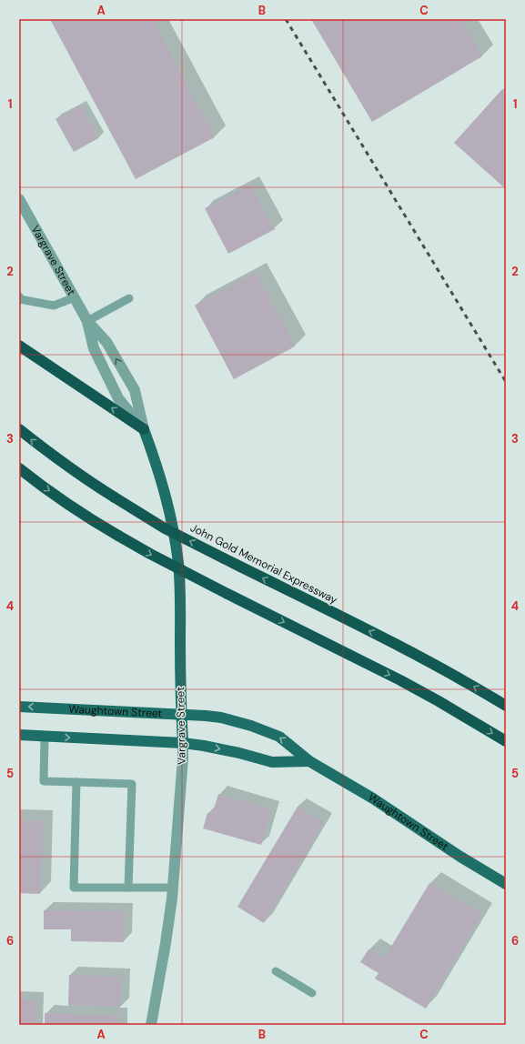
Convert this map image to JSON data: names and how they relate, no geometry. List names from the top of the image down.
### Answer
{
  "streets": {
    "highway": ["John Gold Memorial Expressway"],
    "main road": ["Vargrave Street", "Waughtown Street"]
  },
  "crossings": [
    ["Vargrave Street", "Waughtown Street"]
  ],
  "grid": {
    "columns": ["A", "B", "C"],
    "rows": [
      "1",
      "2",
      "3",
      "4",
      "5",
      "6"
    ]
  }
}
